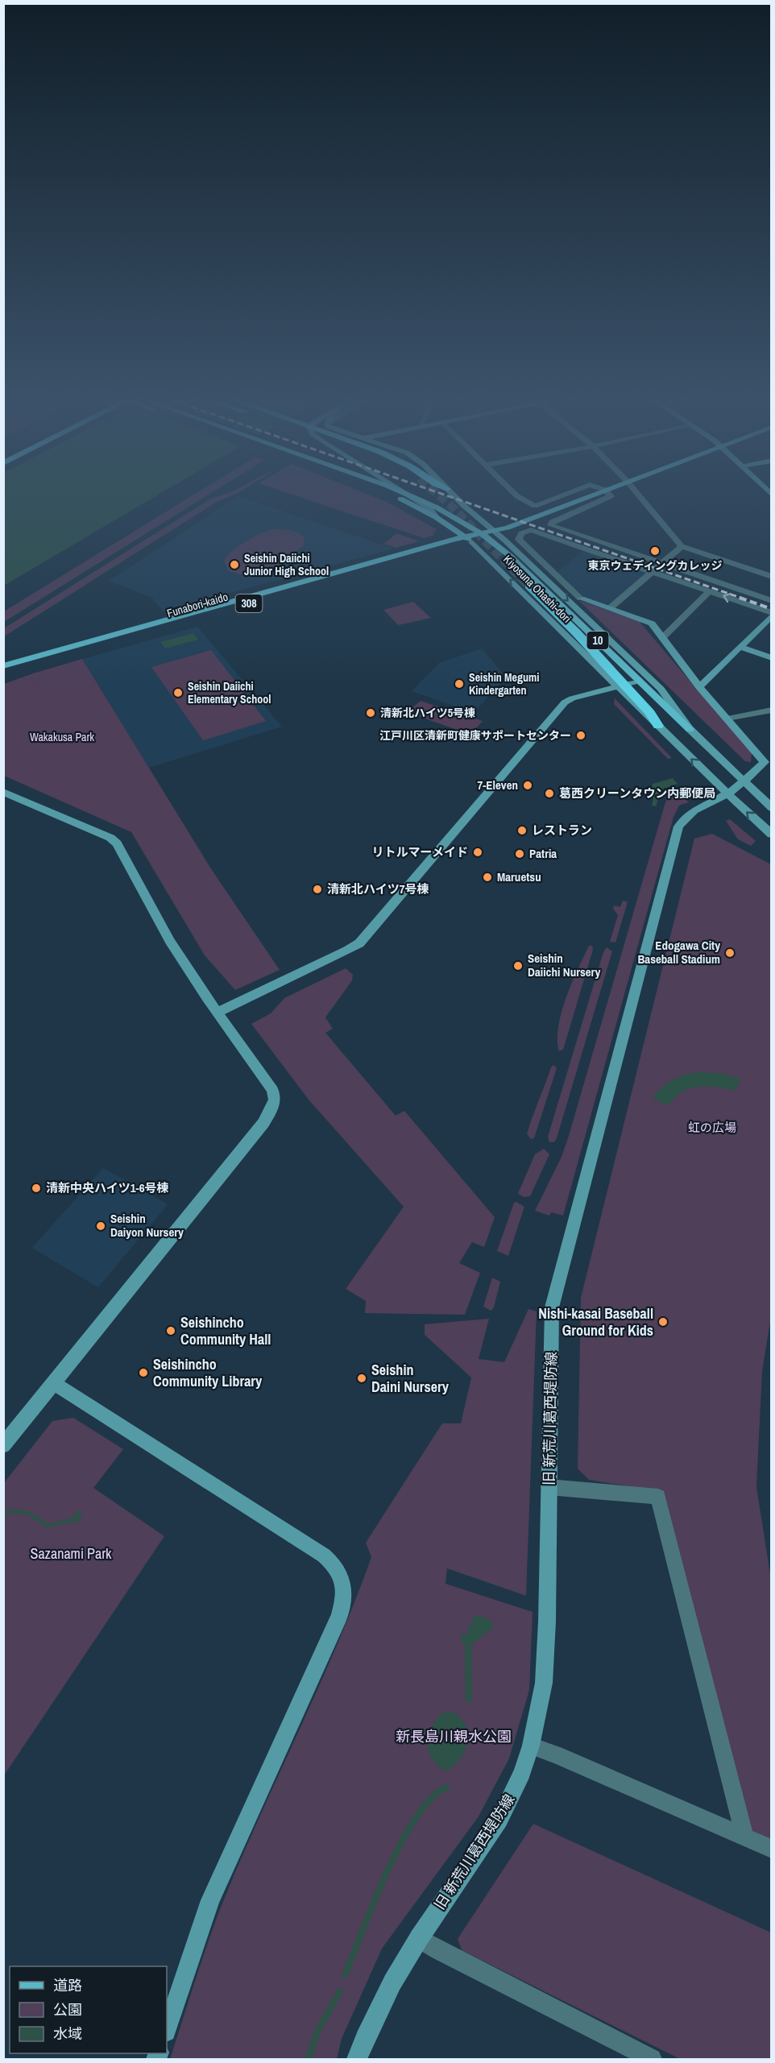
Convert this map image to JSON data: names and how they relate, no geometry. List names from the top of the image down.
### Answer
{
  "streets": {
    "main road": [
      "Kiyosuna Ohashi-dori",
      "308",
      "Funabori-kaido",
      "10"
    ],
    "street": ["旧 新荒川葛西堤防線"]
  },
  "crossings": [
    ["Kiyosuna Ohashi-dori", "308"],
    ["Kiyosuna Ohashi-dori", "Funabori-kaido"],
    ["Kiyosuna Ohashi-dori", "旧 新荒川葛西堤防線"],
    ["308", "Funabori-kaido"]
  ],
  "parks": [
    "Wakakusa Park",
    "虹の広場",
    "Sazanami Park",
    "新長島川親水公園"
  ],
  "places": [
    "東京ウェディングカレッジ",
    "Seishin Daiichi Junior High School",
    "Seishin Megumi Kindergarten",
    "Seishin Daiichi Elementary School",
    "清新北ハイツ5号棟",
    "江戸川区清新町健康サポートセンター",
    "7-Eleven",
    "葛西クリーンタウン内郵便局",
    "レストラン",
    "リトルマーメイド",
    "Patria",
    "Maruetsu",
    "清新北ハイツ7号棟",
    "Edogawa City Baseball Stadium",
    "Seishin Daiichi Nursery",
    "清新中央ハイツ1-6号棟",
    "Seishin Daiyon Nursery",
    "Nishi-kasai Baseball Ground for Kids",
    "Seishincho Community Hall",
    "Seishincho Community Library",
    "Seishin Daini Nursery"
  ],
  "legend": ["道路", "公園", "水域"]
}
